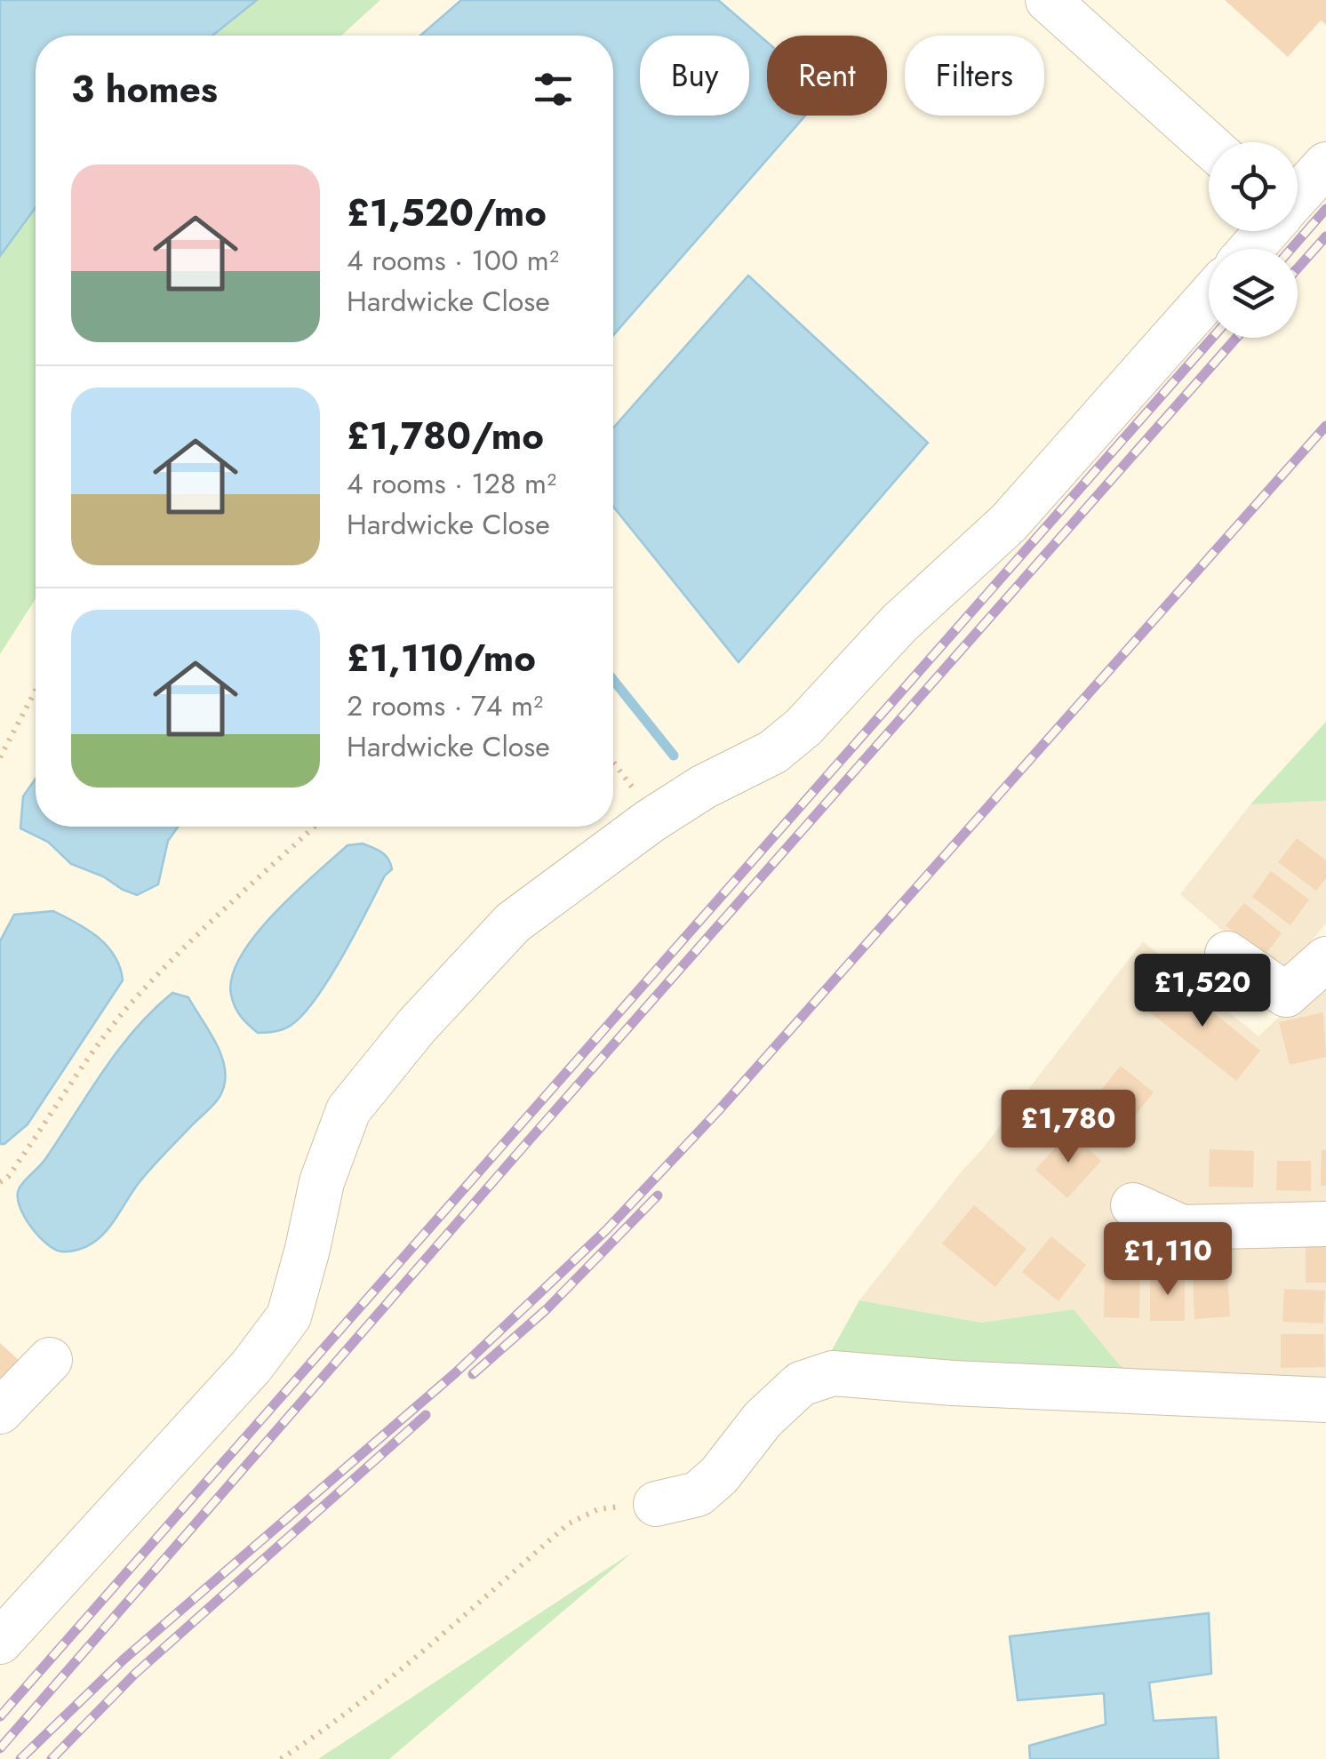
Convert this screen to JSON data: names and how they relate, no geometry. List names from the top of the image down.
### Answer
{
  "page": {
    "chip": ["Buy", "Rent", "Filters"],
    "heading": "3 homes",
    "list": [
      {
        "name": "£1,520/mo",
        "note": "4 rooms · 100 m² · Hardwicke Close"
      },
      {
        "name": "£1,780/mo",
        "note": "4 rooms · 128 m² · Hardwicke Close"
      },
      {
        "name": "£1,110/mo",
        "note": "2 rooms · 74 m² · Hardwicke Close"
      }
    ],
    "price": ["£1,520", "£1,780", "£1,110"]
  }
}
